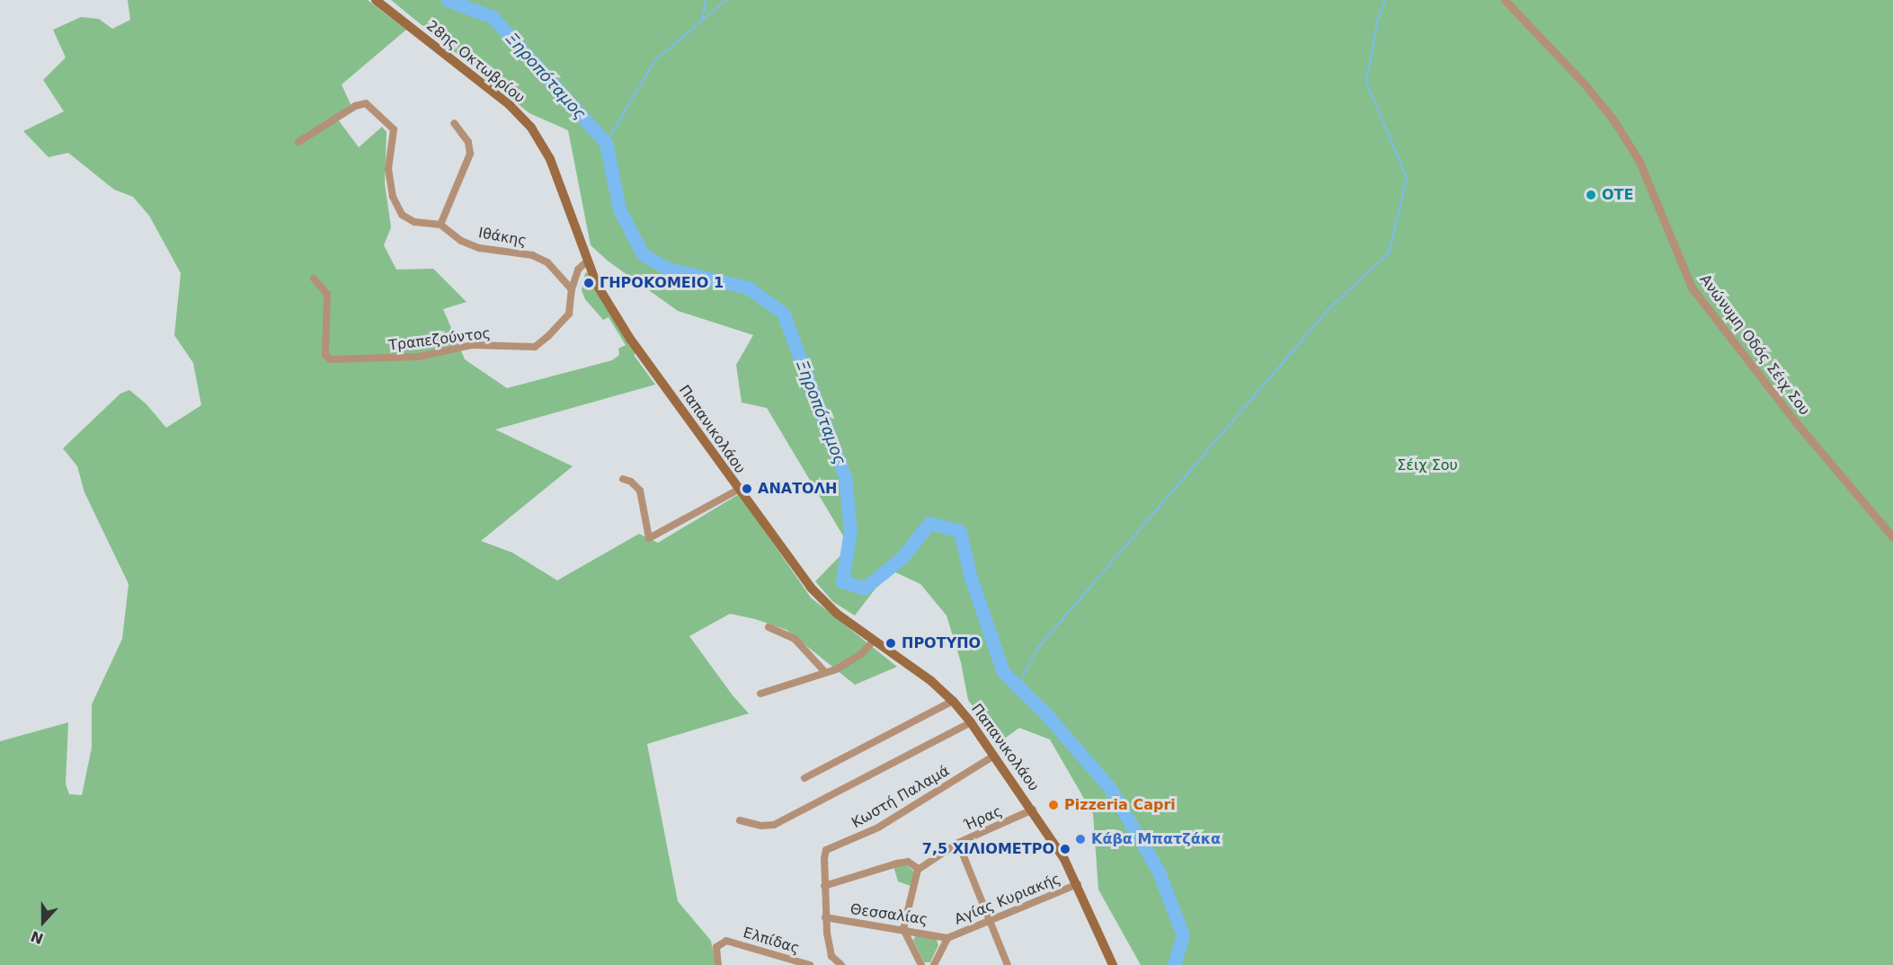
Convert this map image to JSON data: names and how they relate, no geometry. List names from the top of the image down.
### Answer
{
  "streets": {
    "main road": ["28ης Οκτωβρίου", "Παπανικολάου"],
    "street": [
      "Ιθάκης",
      "Τραπεζούντος",
      "Ανώνυμη Οδός Σέιχ Σου",
      "Κωστή Παλαμά",
      "Ήρας",
      "Αγίας Κυριακής",
      "Θεσσαλίας",
      "Ελπίδας"
    ]
  },
  "crossings": [
    ["28ης Οκτωβρίου", "Παπανικολάου"],
    ["Ιθάκης", "Τραπεζούντος"],
    ["Παπανικολάου", "Κωστή Παλαμά"],
    ["Παπανικολάου", "Ήρας"],
    ["Παπανικολάου", "Αγίας Κυριακής"],
    ["Κωστή Παλαμά", "Θεσσαλίας"],
    ["Αγίας Κυριακής", "Θεσσαλίας"]
  ],
  "water": ["Ξηροπόταμος"],
  "parks": ["Σέιχ Σου"],
  "places": [
    "ΟΤΕ",
    "ΓΗΡΟΚΟΜΕΙΟ 1",
    "ΑΝΑΤΟΛΗ",
    "ΠΡΟΤΥΠΟ",
    "Pizzeria Capri",
    "Κάβα Μπατζάκα",
    "7,5 ΧΙΛΙΟΜΕΤΡΟ"
  ],
  "north": "bottom"
}
